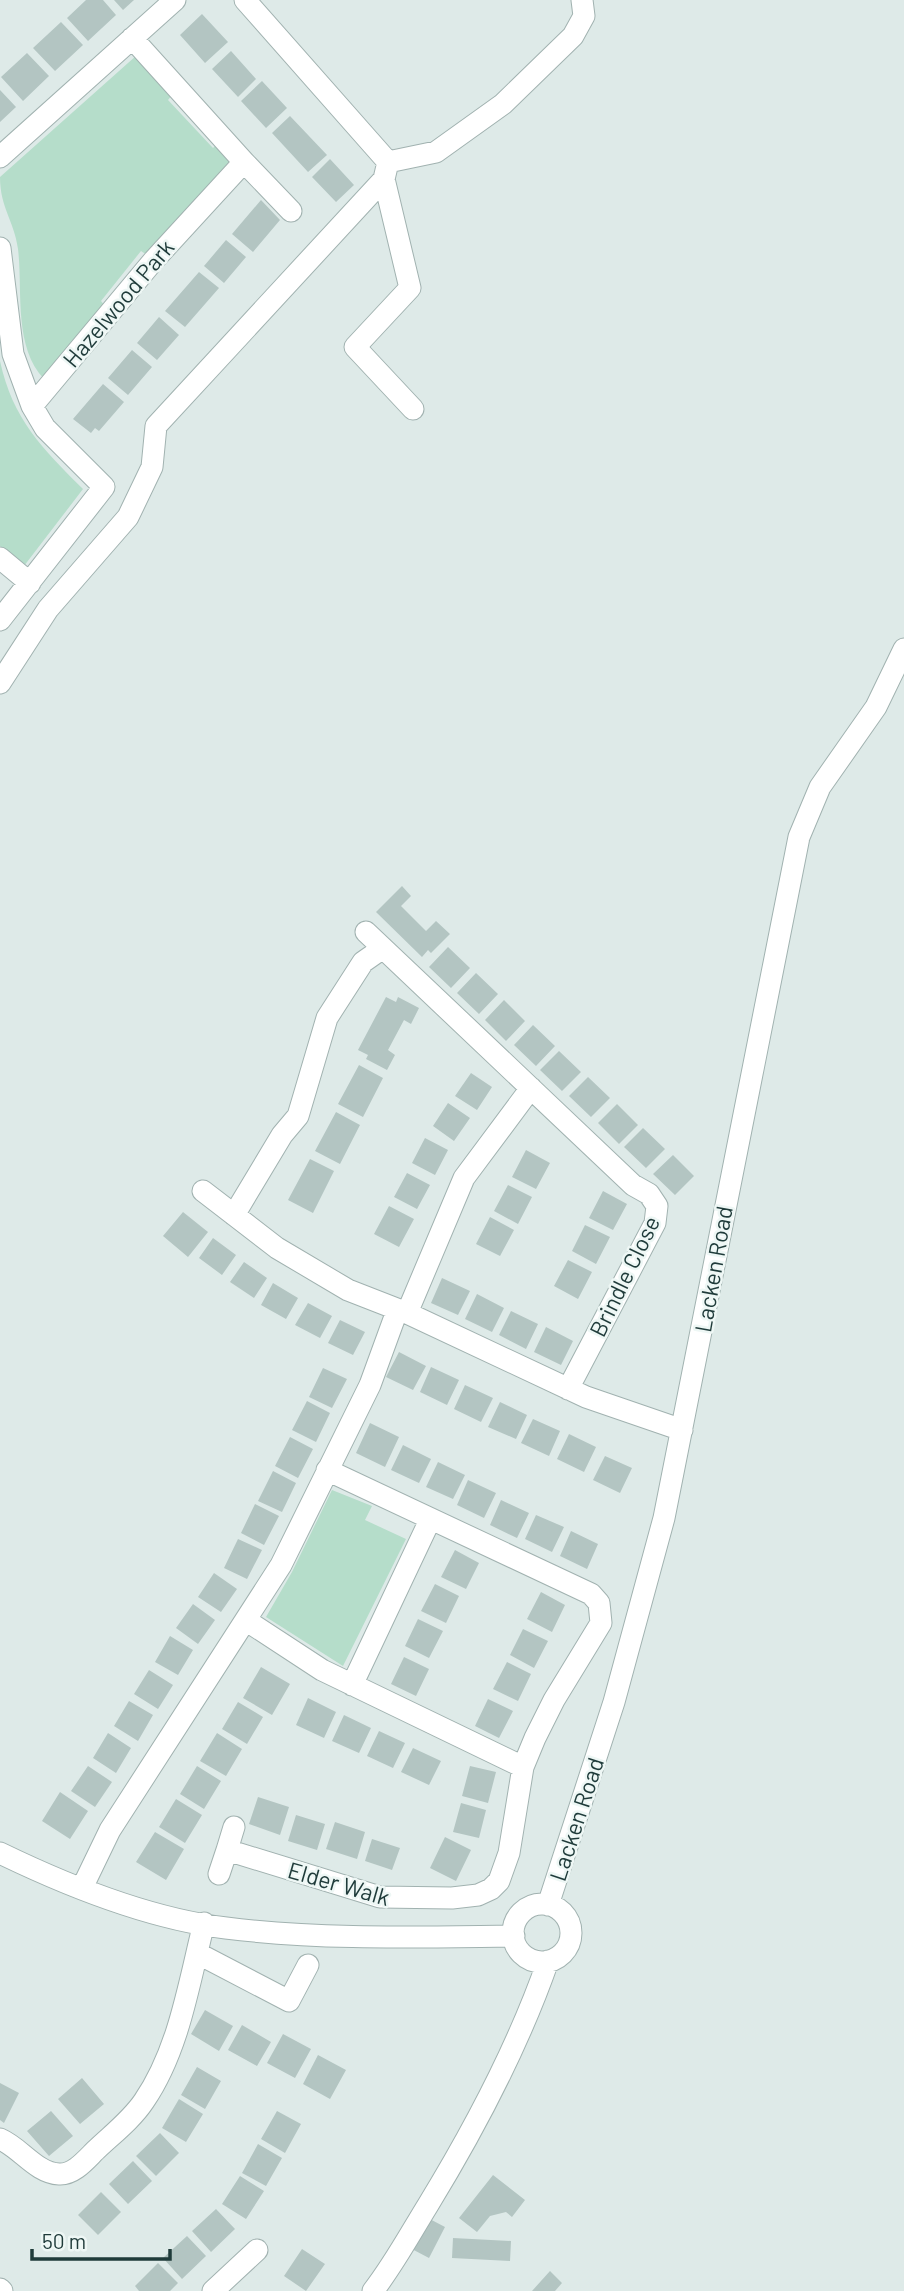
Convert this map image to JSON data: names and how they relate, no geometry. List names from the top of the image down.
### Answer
{
  "streets": {
    "street": [
      "Hazelwood Park",
      "Lacken Road",
      "Brindle Close",
      "Elder Walk"
    ]
  },
  "scale_bar": "50 m"
}
